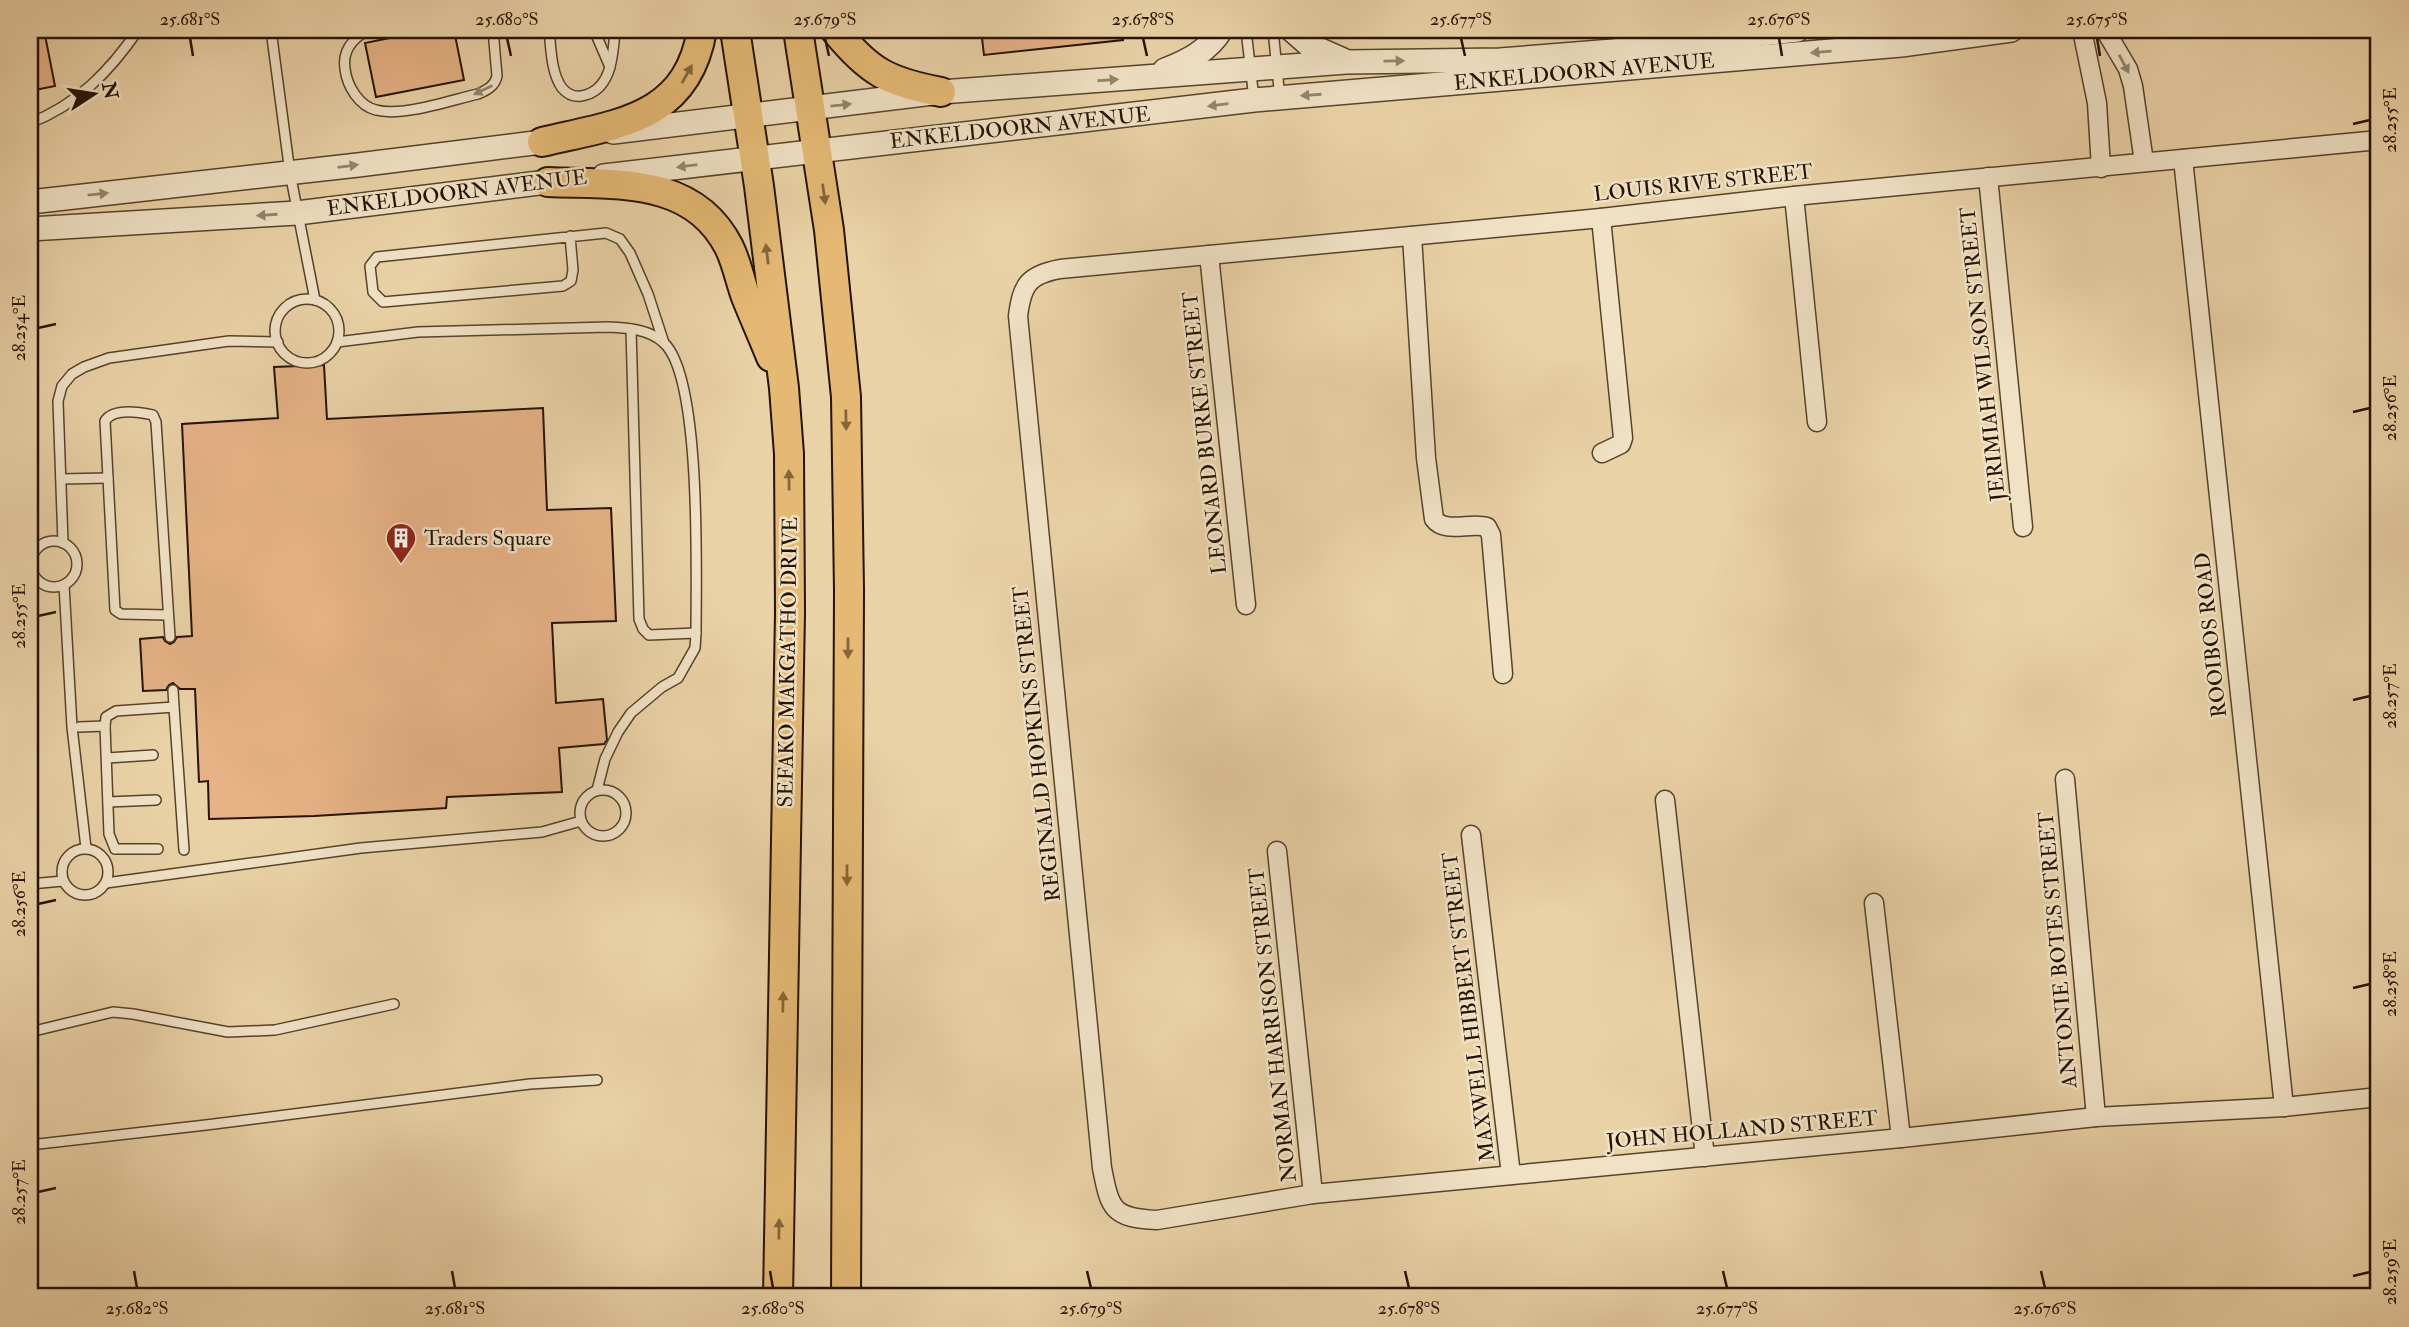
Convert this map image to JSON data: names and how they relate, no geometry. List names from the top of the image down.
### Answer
{
  "streets": {
    "main road": ["SEFAKO MAKGATHO DRIVE"],
    "street": [
      "ENKELDOORN AVENUE",
      "LOUIS RIVE STREET",
      "JERIMIAH WILSON STREET",
      "LEONARD BURKE STREET",
      "ROOIBOS ROAD",
      "REGINALD HOPKINS STREET",
      "ANTONIE BOTES STREET",
      "MAXWELL HIBBERT STREET",
      "NORMAN HARRISON STREET",
      "JOHN HOLLAND STREET"
    ]
  },
  "crossings": [
    ["ENKELDOORN AVENUE", "SEFAKO MAKGATHO DRIVE"],
    ["LOUIS RIVE STREET", "JERIMIAH WILSON STREET"],
    ["LOUIS RIVE STREET", "LEONARD BURKE STREET"],
    ["LOUIS RIVE STREET", "ROOIBOS ROAD"],
    ["LOUIS RIVE STREET", "REGINALD HOPKINS STREET"],
    ["ROOIBOS ROAD", "JOHN HOLLAND STREET"],
    ["REGINALD HOPKINS STREET", "JOHN HOLLAND STREET"],
    ["ANTONIE BOTES STREET", "JOHN HOLLAND STREET"],
    ["MAXWELL HIBBERT STREET", "JOHN HOLLAND STREET"],
    ["NORMAN HARRISON STREET", "JOHN HOLLAND STREET"]
  ],
  "places": {
    "building": ["Traders Square"]
  },
  "north": "right",
  "coordinates": [
    "25.681°S",
    "25.680°S",
    "25.679°S",
    "25.678°S",
    "25.677°S",
    "25.676°S",
    "25.675°S",
    "28.255°E",
    "28.254°E",
    "28.256°E",
    "28.257°E",
    "28.258°E",
    "28.259°E",
    "25.682°S"
  ]
}
